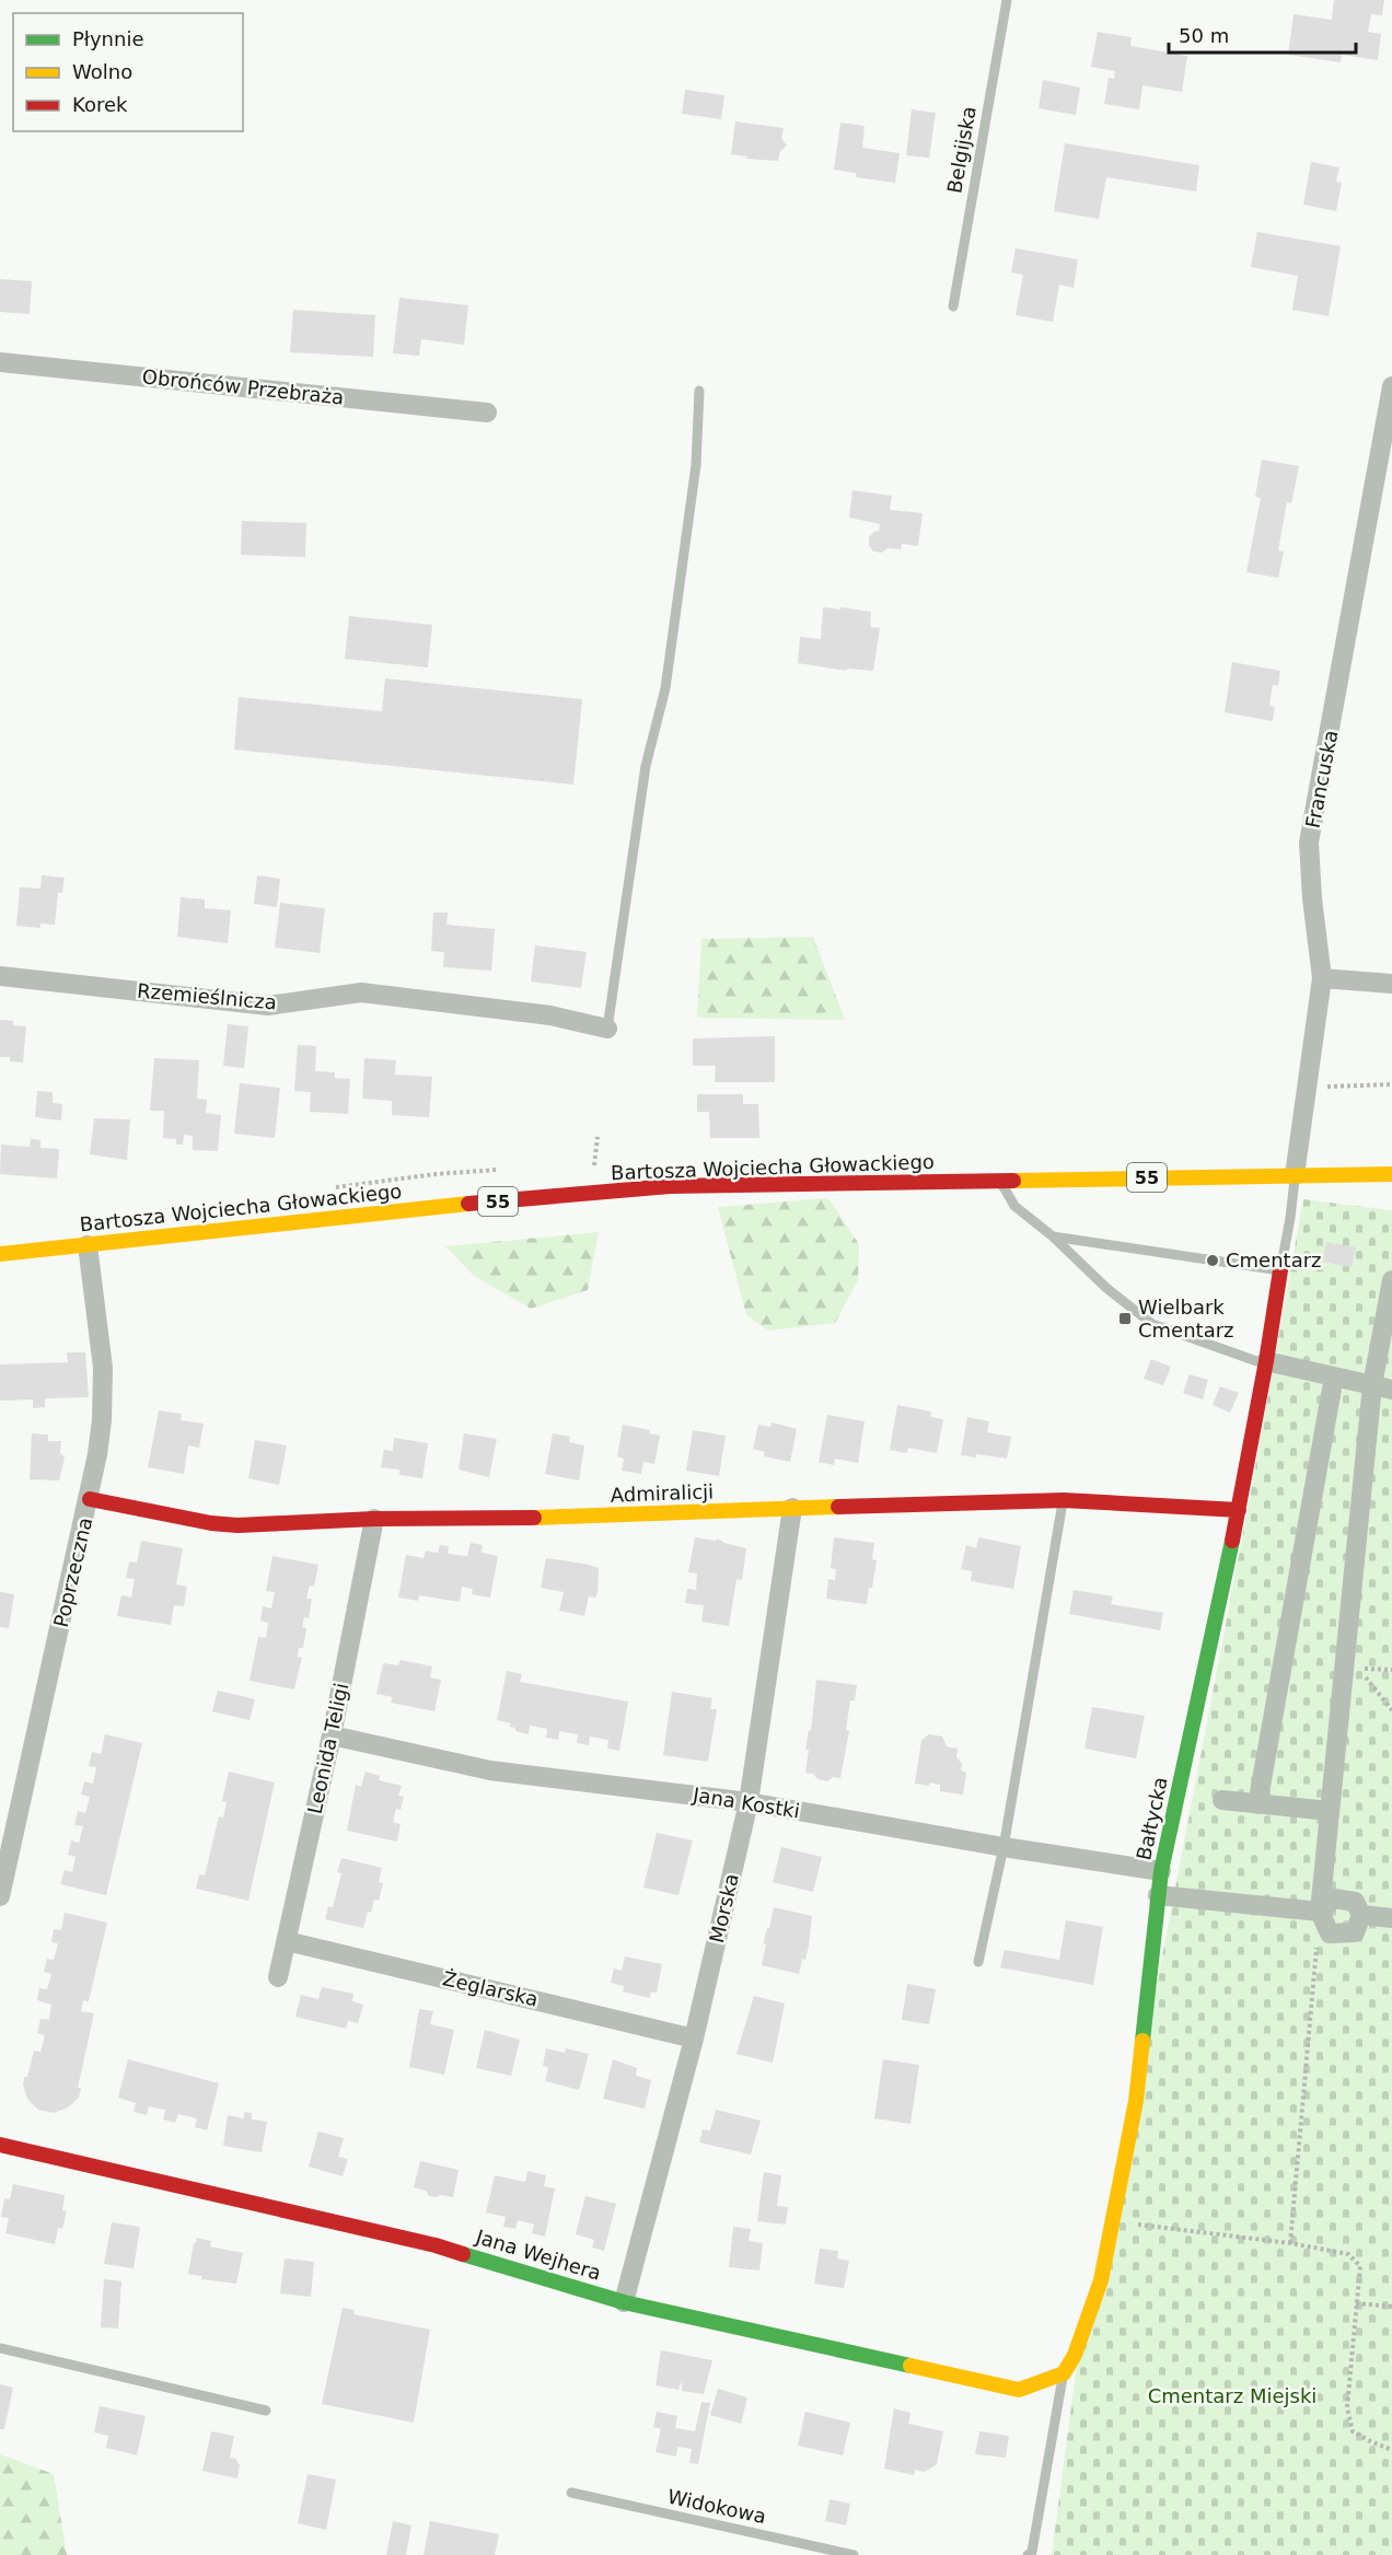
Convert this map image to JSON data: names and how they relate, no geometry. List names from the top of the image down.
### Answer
{
  "streets": {
    "street": [
      "Obrońców Przebraża",
      "Francuska",
      "Rzemieślnicza",
      "Bartosza Wojciecha Głowackiego",
      "55",
      "Admiralicji",
      "Poprzeczna",
      "Leonida Teligi",
      "Jana Kostki",
      "Bałtycka",
      "Morska",
      "Żeglarska",
      "Jana Wejhera"
    ],
    "lane": ["Belgijska", "Widokowa"]
  },
  "crossings": [
    ["Francuska", "Bartosza Wojciecha Głowackiego"],
    ["Bartosza Wojciecha Głowackiego", "Poprzeczna"],
    ["Admiralicji", "Poprzeczna"],
    ["Admiralicji", "Leonida Teligi"],
    ["Admiralicji", "Bałtycka"],
    ["Admiralicji", "Morska"],
    ["Leonida Teligi", "Jana Kostki"],
    ["Leonida Teligi", "Żeglarska"],
    ["Jana Kostki", "Bałtycka"],
    ["Jana Kostki", "Morska"],
    ["Bałtycka", "Jana Wejhera"],
    ["Morska", "Żeglarska"],
    ["Morska", "Jana Wejhera"]
  ],
  "parks": ["Cmentarz Miejski"],
  "places": {
    "other": ["Cmentarz"],
    "transit": ["Wielbark Cmentarz"]
  },
  "legend": ["Płynnie", "Wolno", "Korek"],
  "scale_bar": "50 m"
}
